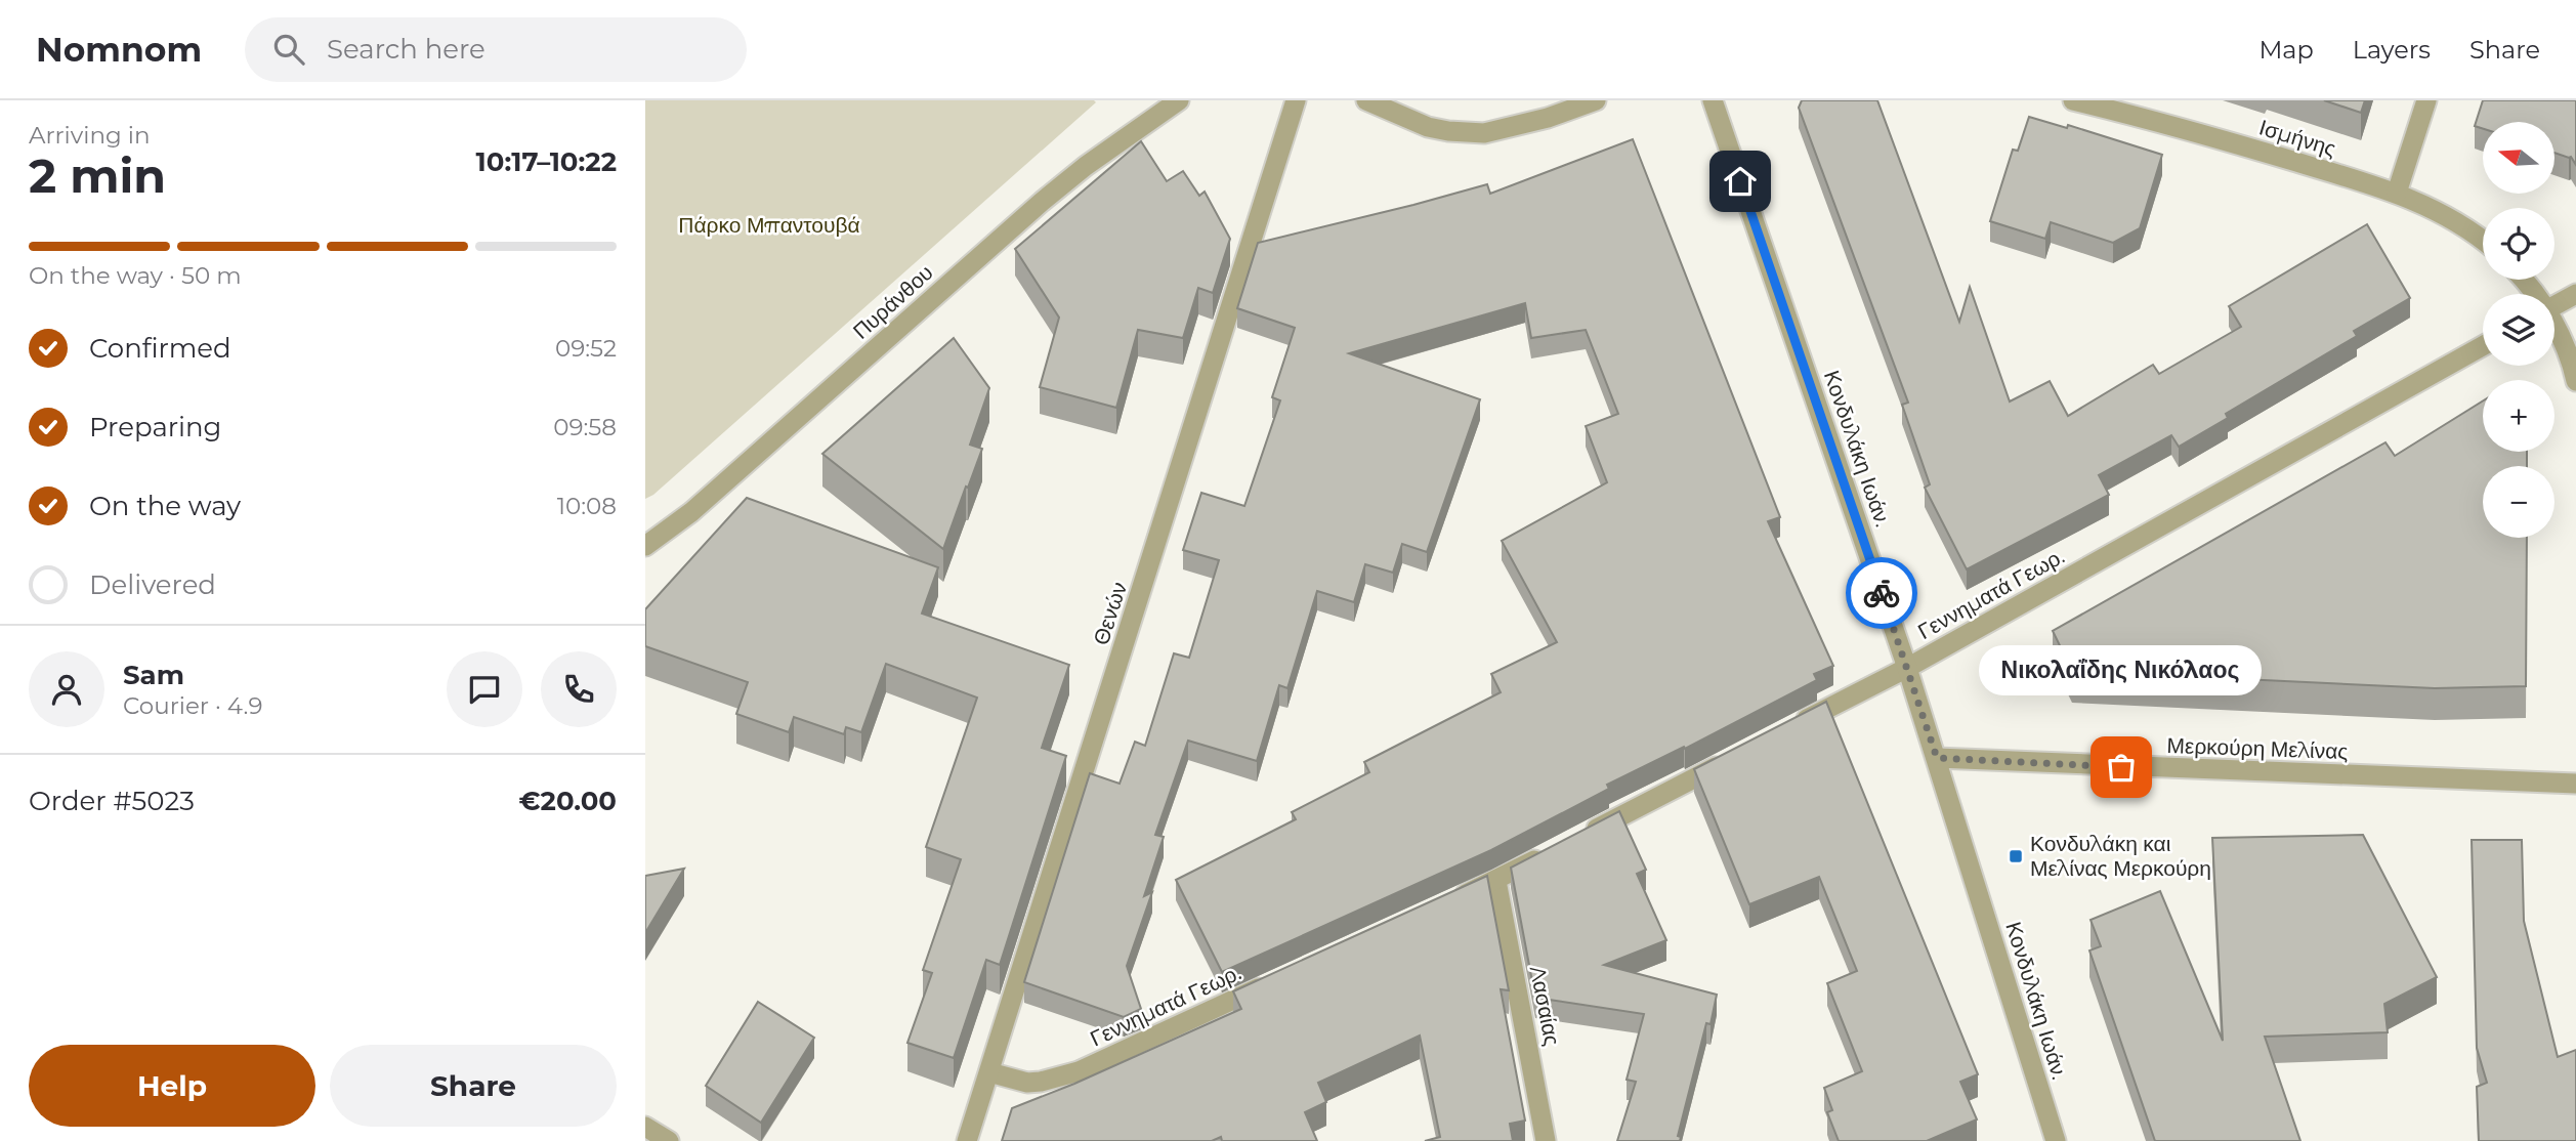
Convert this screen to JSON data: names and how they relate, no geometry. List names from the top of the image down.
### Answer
{
  "streets": {
    "street": [
      "Ισμήνης",
      "Πυράνθου",
      "Κονδυλάκη Ιωάν.",
      "Γεννηματά Γεωρ.",
      "Θενών",
      "Μερκούρη Μελίνας",
      "Λασαίας"
    ]
  },
  "crossings": [
    ["Κονδυλάκη Ιωάν.", "Γεννηματά Γεωρ."],
    ["Κονδυλάκη Ιωάν.", "Μερκούρη Μελίνας"],
    ["Γεννηματά Γεωρ.", "Θενών"]
  ],
  "parks": ["Πάρκο Μπαντουβά"],
  "places": {
    "other": ["Νικολαΐδης Νικόλαος"],
    "transit": ["Κονδυλάκη και Μελίνας Μερκούρη"]
  },
  "north": "left",
  "page": {
    "header": "Nomnom",
    "search": "Search here",
    "nav": ["Map", "Layers", "Share"],
    "heading": ["2 min", "Arriving in", "10:17–10:22"],
    "panel": [
      "Sam",
      "Courier · 4.9",
      "Order #5023",
      "€20.00"
    ],
    "map_buttons": ["+", "−"],
    "bar": "On the way · 50 m",
    "list": [
      ["Confirmed", "09:52"],
      ["Preparing", "09:58"],
      ["On the way", "10:08"],
      "Delivered"
    ],
    "bubble": "Νικολαΐδης Νικόλαος",
    "buttons": ["Help", "Share"]
  }
}
